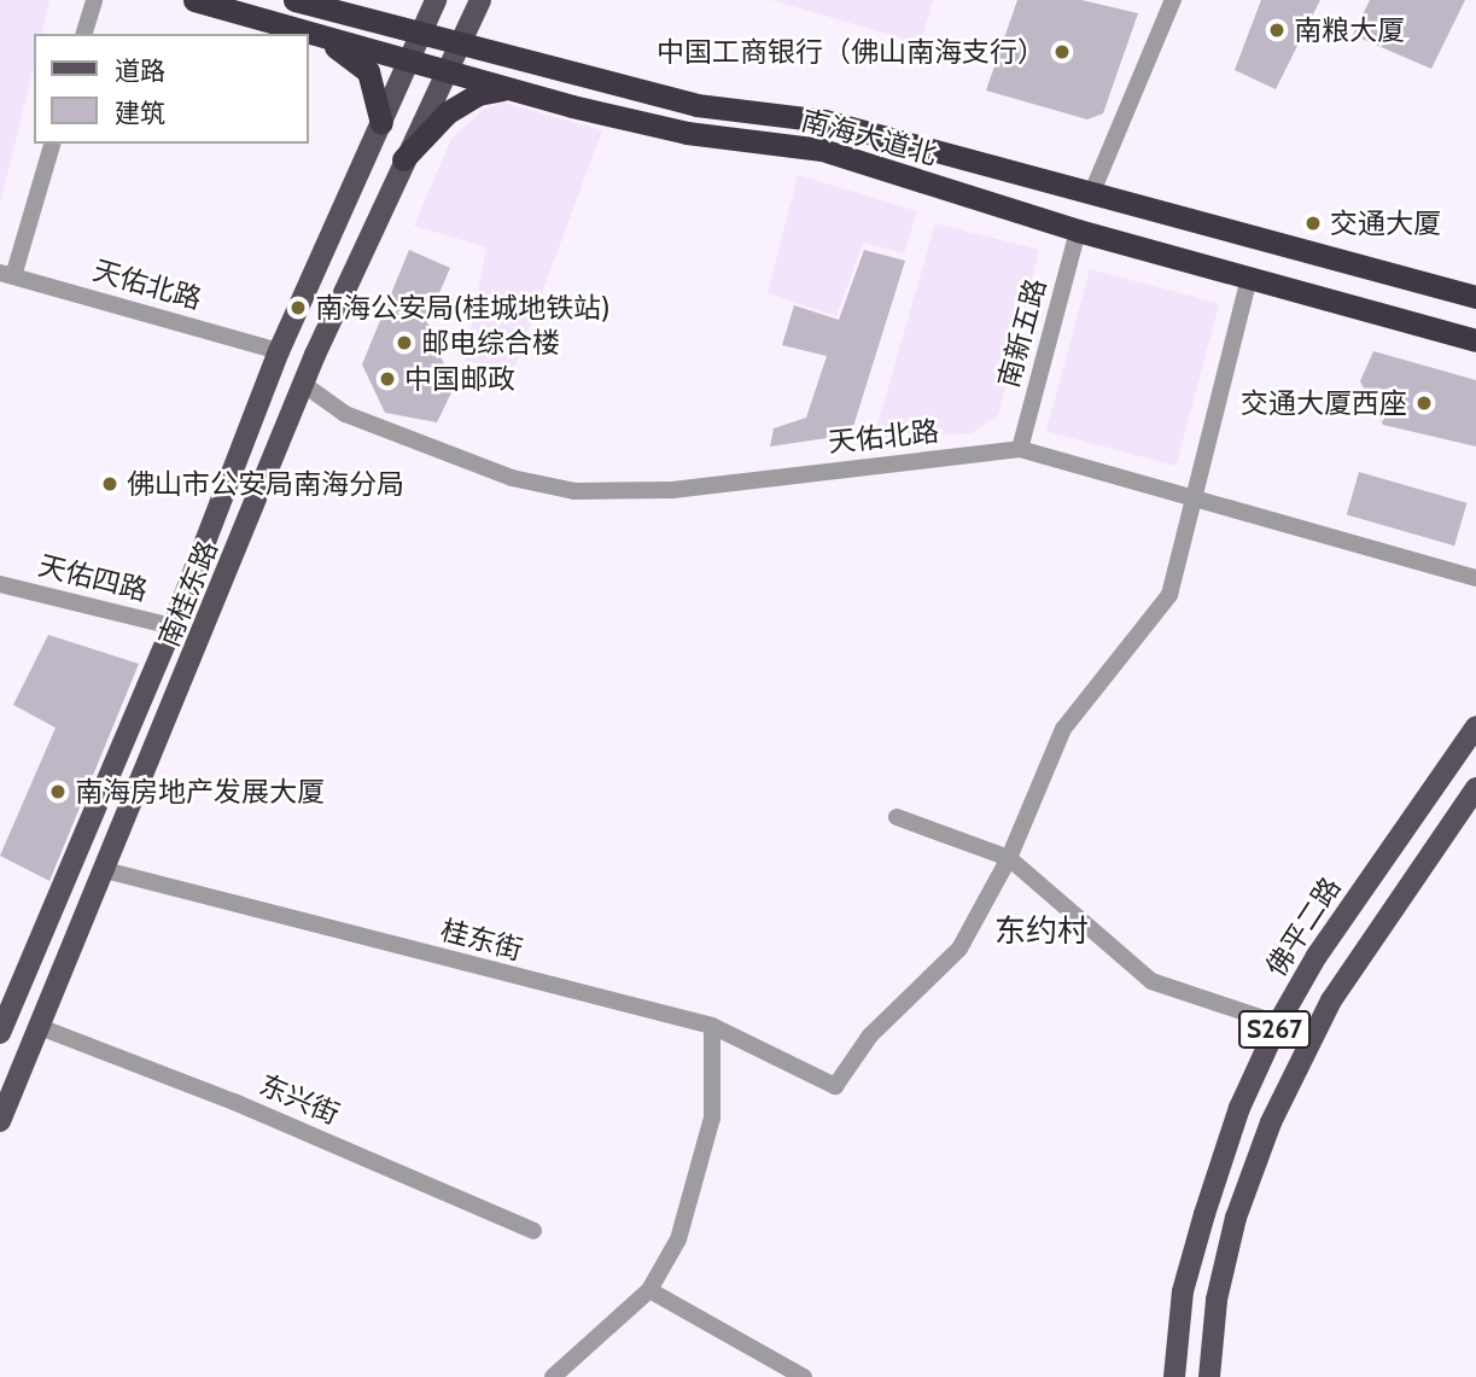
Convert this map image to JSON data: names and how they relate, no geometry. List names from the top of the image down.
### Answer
{
  "streets": {
    "highway": ["南海大道北"],
    "main road": ["南桂东路", "佛平二路", "S267"],
    "street": [
      "天佑北路",
      "南新五路",
      "天佑四路",
      "桂东街",
      "东兴街"
    ]
  },
  "crossings": [
    ["南海大道北", "南新五路"],
    ["南海大道北", "南桂东路"],
    ["天佑北路", "南新五路"],
    ["天佑北路", "南桂东路"],
    ["天佑四路", "南桂东路"],
    ["南桂东路", "桂东街"],
    ["南桂东路", "东兴街"]
  ],
  "districts": ["东约村"],
  "places": [
    "南粮大厦",
    "中国工商银行（佛山南海支行）",
    "交通大厦",
    "南海公安局(桂城地铁站)",
    "邮电综合楼",
    "中国邮政",
    "交通大厦西座",
    "佛山市公安局南海分局",
    "南海房地产发展大厦"
  ],
  "legend": ["道路", "建筑"]
}
